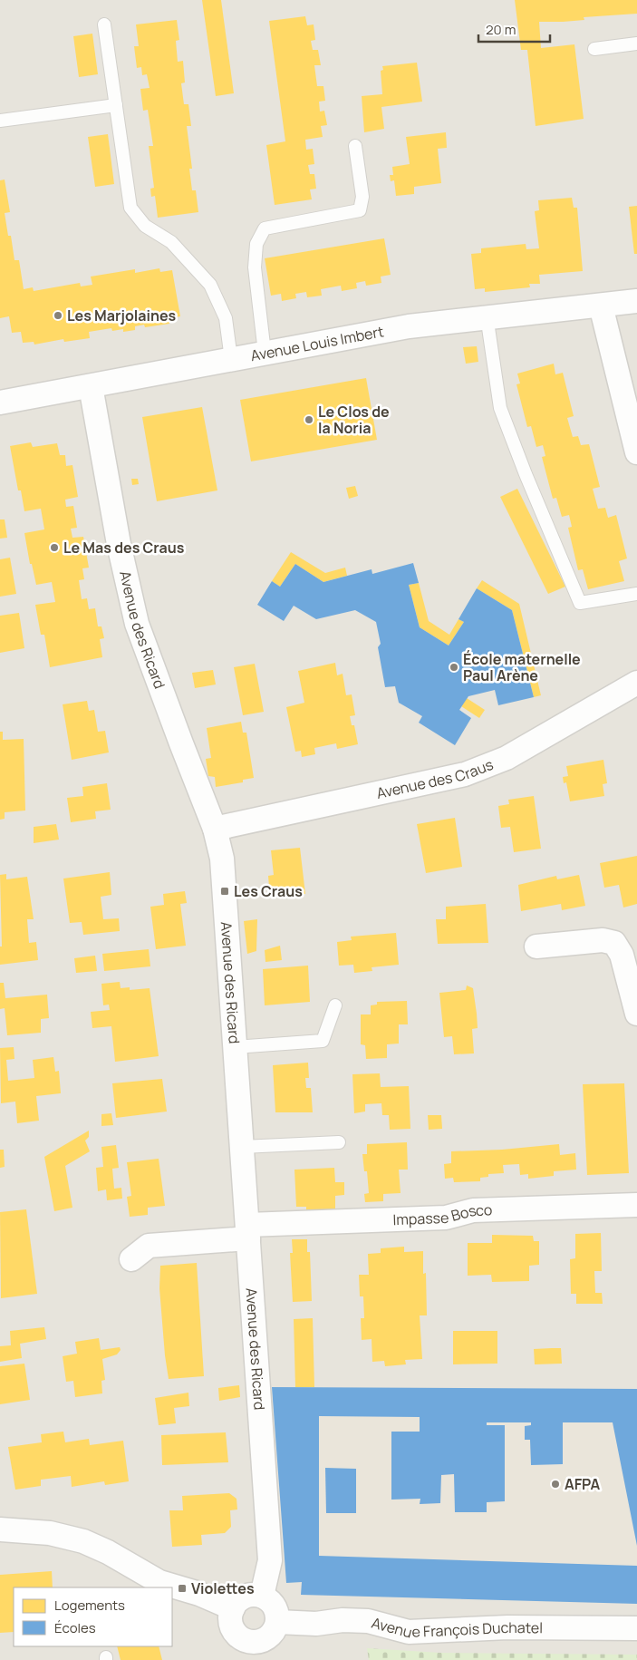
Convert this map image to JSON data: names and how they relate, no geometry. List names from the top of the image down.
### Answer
{
  "streets": {
    "street": [
      "Avenue Louis Imbert",
      "Avenue des Ricard",
      "Avenue des Craus",
      "Impasse Bosco",
      "Avenue François Duchatel"
    ]
  },
  "crossings": [
    ["Avenue Louis Imbert", "Avenue des Ricard"],
    ["Avenue des Ricard", "Avenue des Craus"],
    ["Avenue des Ricard", "Impasse Bosco"],
    ["Avenue des Ricard", "Avenue François Duchatel"]
  ],
  "places": {
    "other": [
      "Les Marjolaines",
      "Le Clos de la Noria",
      "Le Mas des Craus",
      "École maternelle Paul Arène",
      "AFPA"
    ],
    "transit": ["Les Craus", "Violettes"]
  },
  "legend": ["Logements", "Écoles"],
  "scale_bar": "20 m"
}
